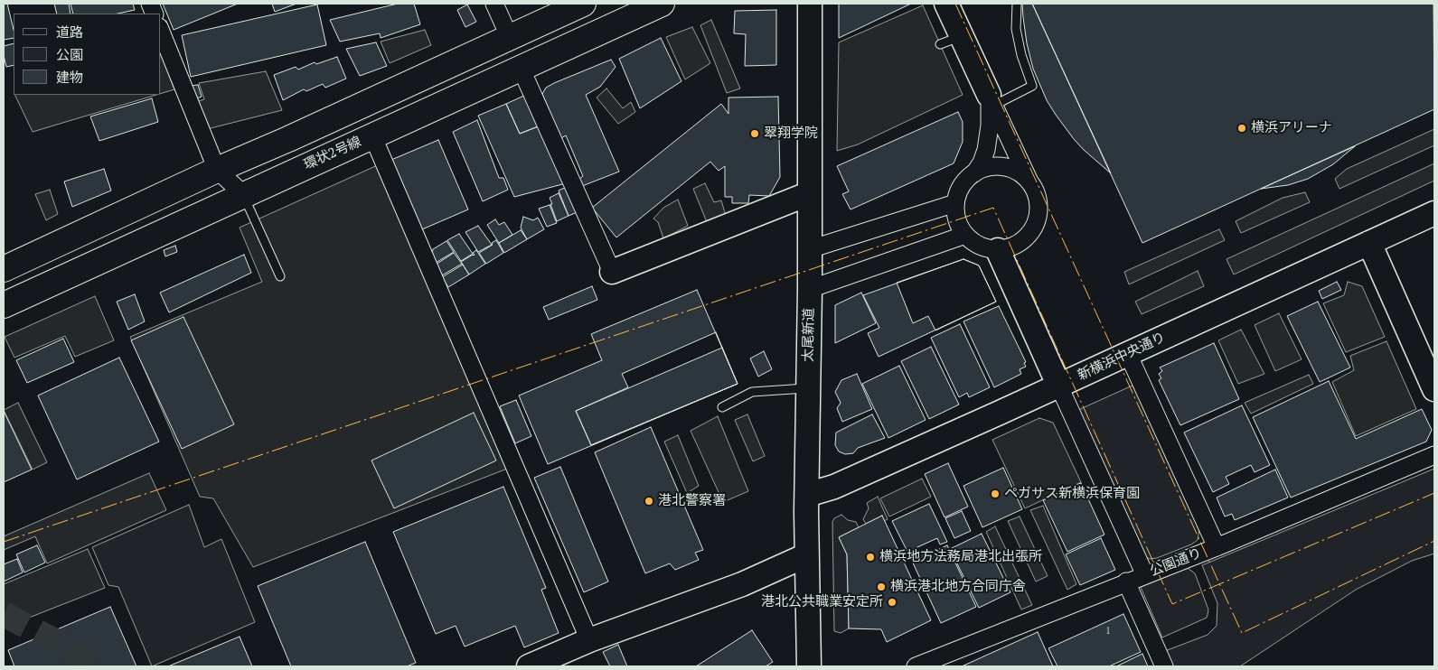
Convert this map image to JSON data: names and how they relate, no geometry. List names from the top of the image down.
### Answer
{
  "streets": {
    "main road": ["環状2号線"],
    "street": ["太尾新道", "新横浜中央通り", "公園通り"]
  },
  "crossings": [
    ["太尾新道", "新横浜中央通り"]
  ],
  "places": [
    "横浜アリーナ",
    "翠翔学院",
    "ペガサス新横浜保育園",
    "港北警察署",
    "横浜地方法務局港北出張所",
    "横浜港北地方合同庁舎",
    "港北公共職業安定所"
  ],
  "house_numbers": ["1"],
  "legend": ["道路", "公園", "建物"]
}
